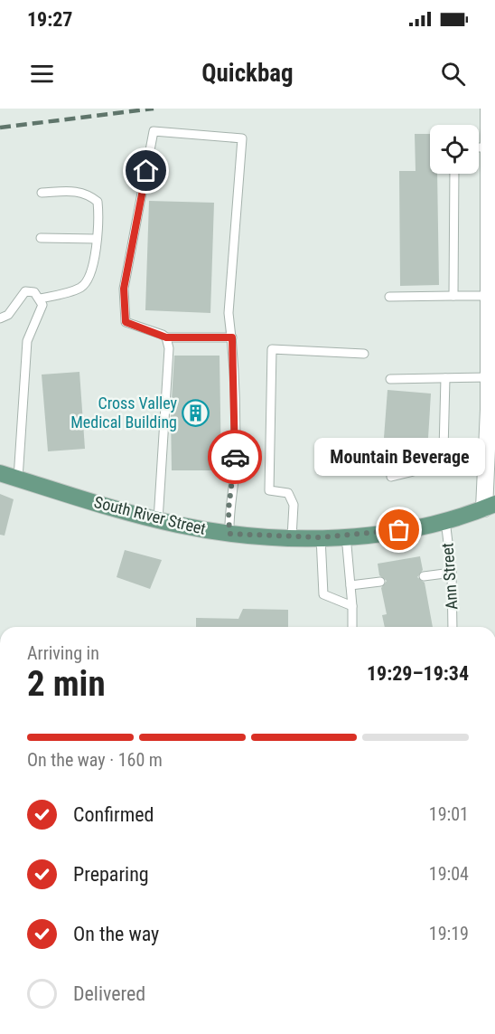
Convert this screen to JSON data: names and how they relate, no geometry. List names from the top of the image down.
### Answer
{
  "streets": {
    "main road": ["South River Street"],
    "lane": ["Ann Street"]
  },
  "crossings": [
    ["South River Street", "Ann Street"]
  ],
  "places": {
    "building": ["Cross Valley Medical Building"],
    "other": ["Mountain Beverage"]
  },
  "page": {
    "status": "19:27",
    "header": "Quickbag",
    "bubble": "Mountain Beverage",
    "heading": ["2 min", "Arriving in", "19:29–19:34"],
    "bar": "On the way · 160 m",
    "list": [
      ["Confirmed", "19:01"],
      ["Preparing", "19:04"],
      ["On the way", "19:19"],
      "Delivered"
    ]
  }
}
